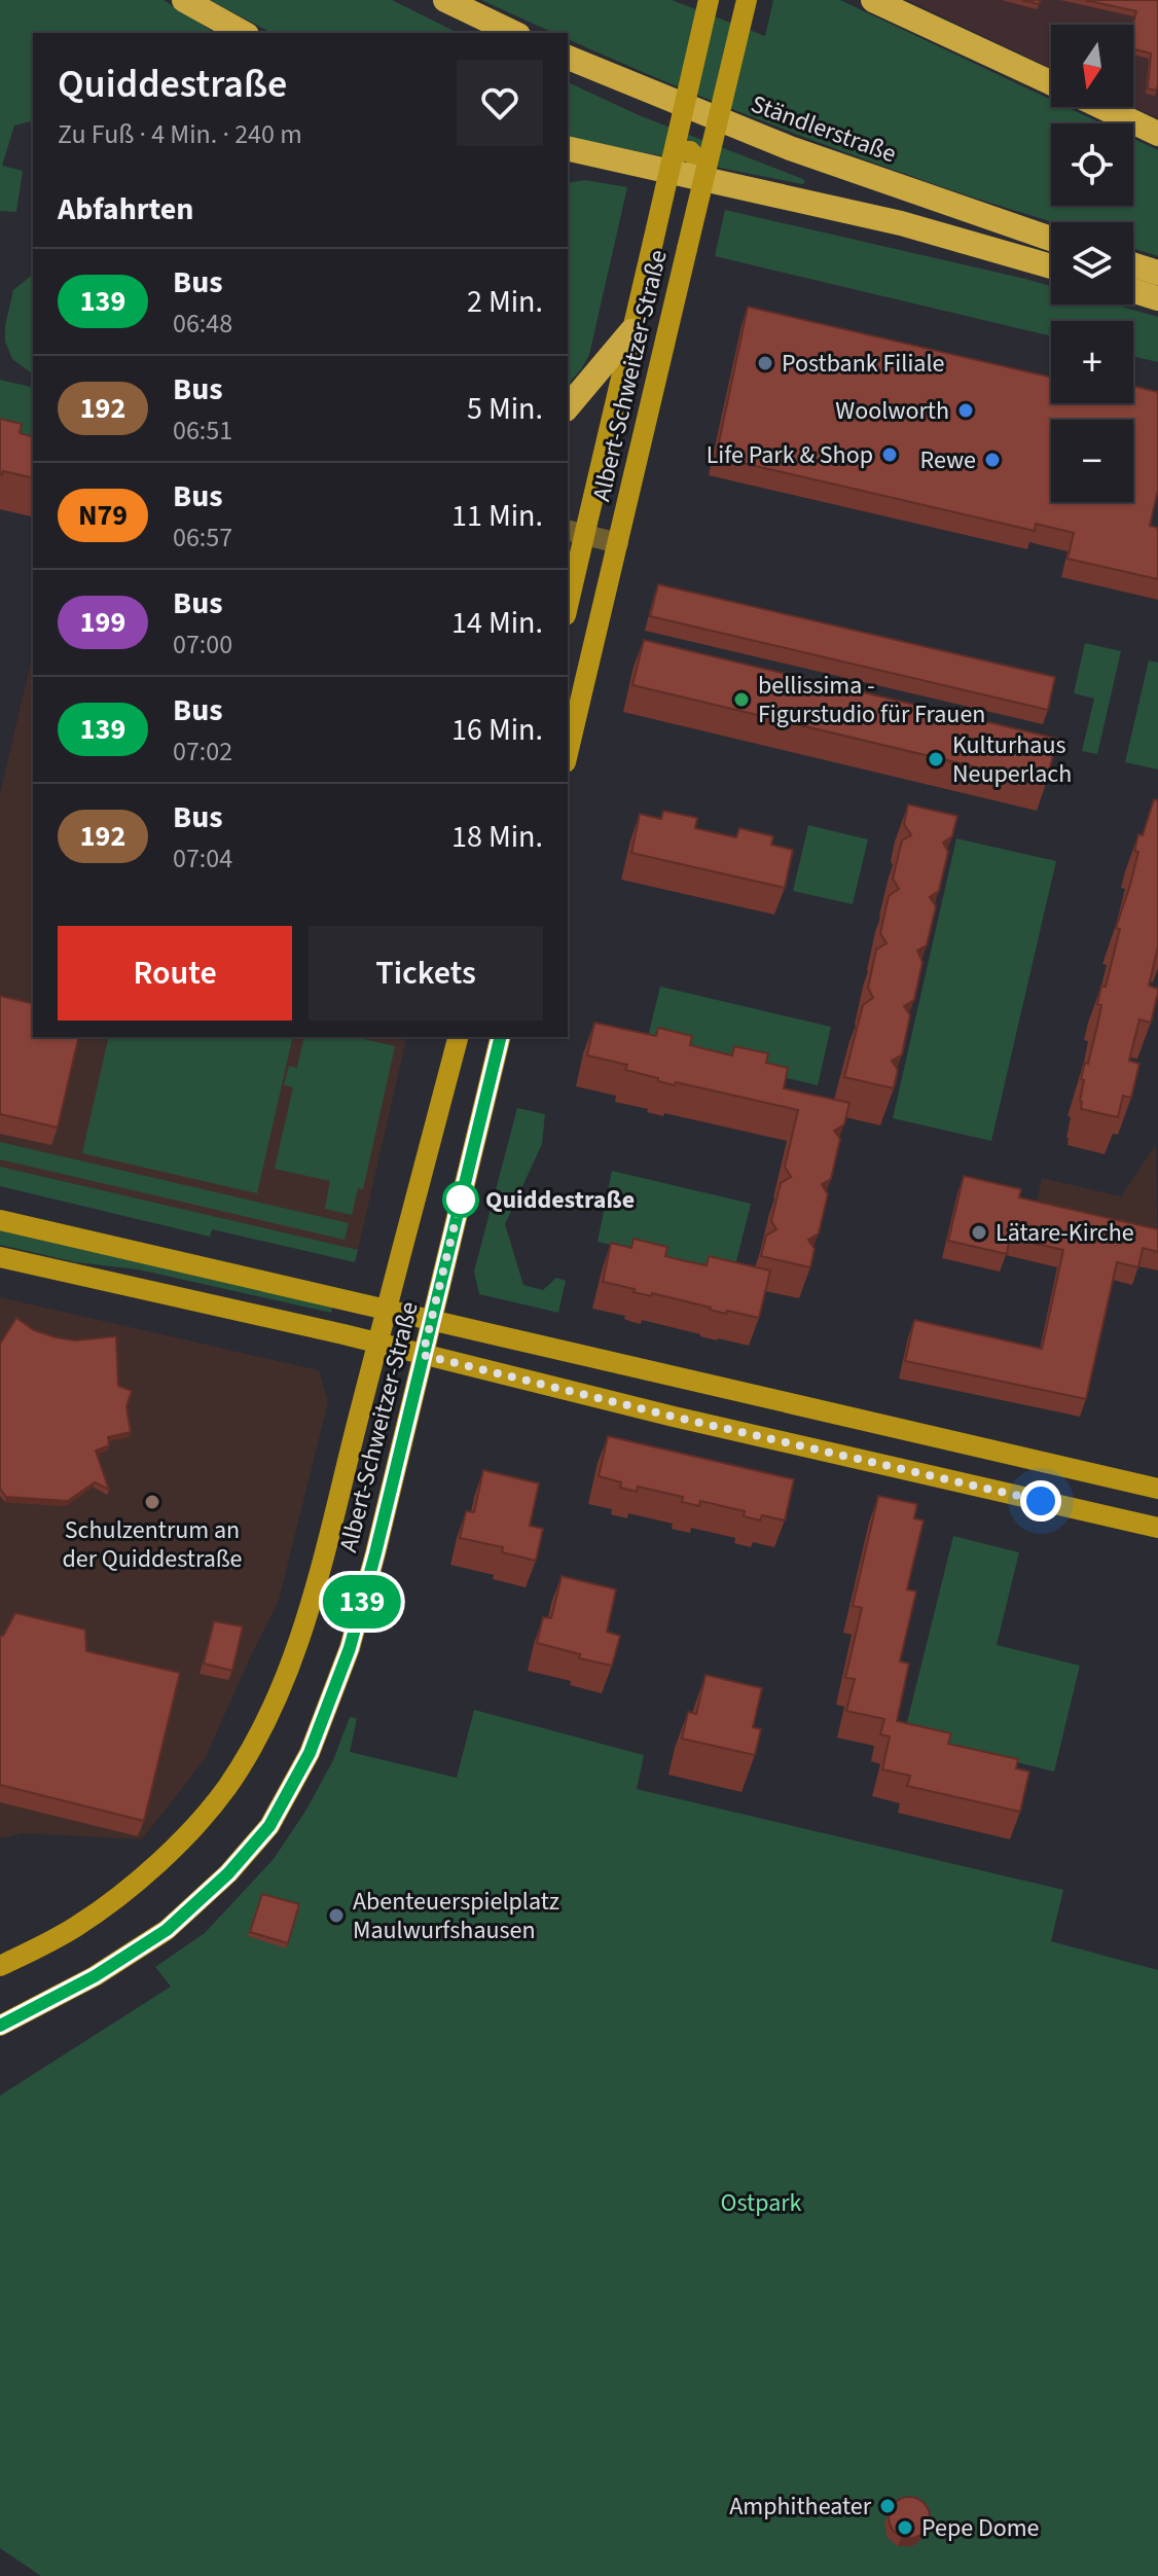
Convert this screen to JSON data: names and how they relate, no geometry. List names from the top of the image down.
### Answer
{
  "streets": {
    "highway": ["Ständlerstraße"],
    "main road": ["Albert-Schweitzer-Straße"]
  },
  "parks": ["Ostpark"],
  "places": [
    "Postbank Filiale",
    "Woolworth",
    "Life Park & Shop",
    "Rewe",
    "bellissima - Figurstudio für Frauen",
    "Kulturhaus Neuperlach",
    "Quiddestraße",
    "Lätare-Kirche",
    "Schulzentrum an der Quiddestraße",
    "Abenteuerspielplatz Maulwurfshausen",
    "Amphitheater",
    "Pepe Dome"
  ],
  "lines": ["bus line 139"],
  "north": "bottom",
  "page": {
    "on_map": "139",
    "map_buttons": ["+", "−"],
    "heading": [
      ["Quiddestraße", "Zu Fuß · 4 Min. · 240 m"],
      "Abfahrten"
    ],
    "list": [
      {
        "mark": "139",
        "name": "Bus",
        "note": "06:48",
        "value": "2 Min."
      },
      {
        "mark": "192",
        "name": "Bus",
        "note": "06:51",
        "value": "5 Min."
      },
      {
        "mark": "N79",
        "name": "Bus",
        "note": "06:57",
        "value": "11 Min."
      },
      {
        "mark": "199",
        "name": "Bus",
        "note": "07:00",
        "value": "14 Min."
      },
      {
        "mark": "139",
        "name": "Bus",
        "note": "07:02",
        "value": "16 Min."
      },
      {
        "mark": "192",
        "name": "Bus",
        "note": "07:04",
        "value": "18 Min."
      }
    ],
    "buttons": ["Route", "Tickets"]
  }
}
